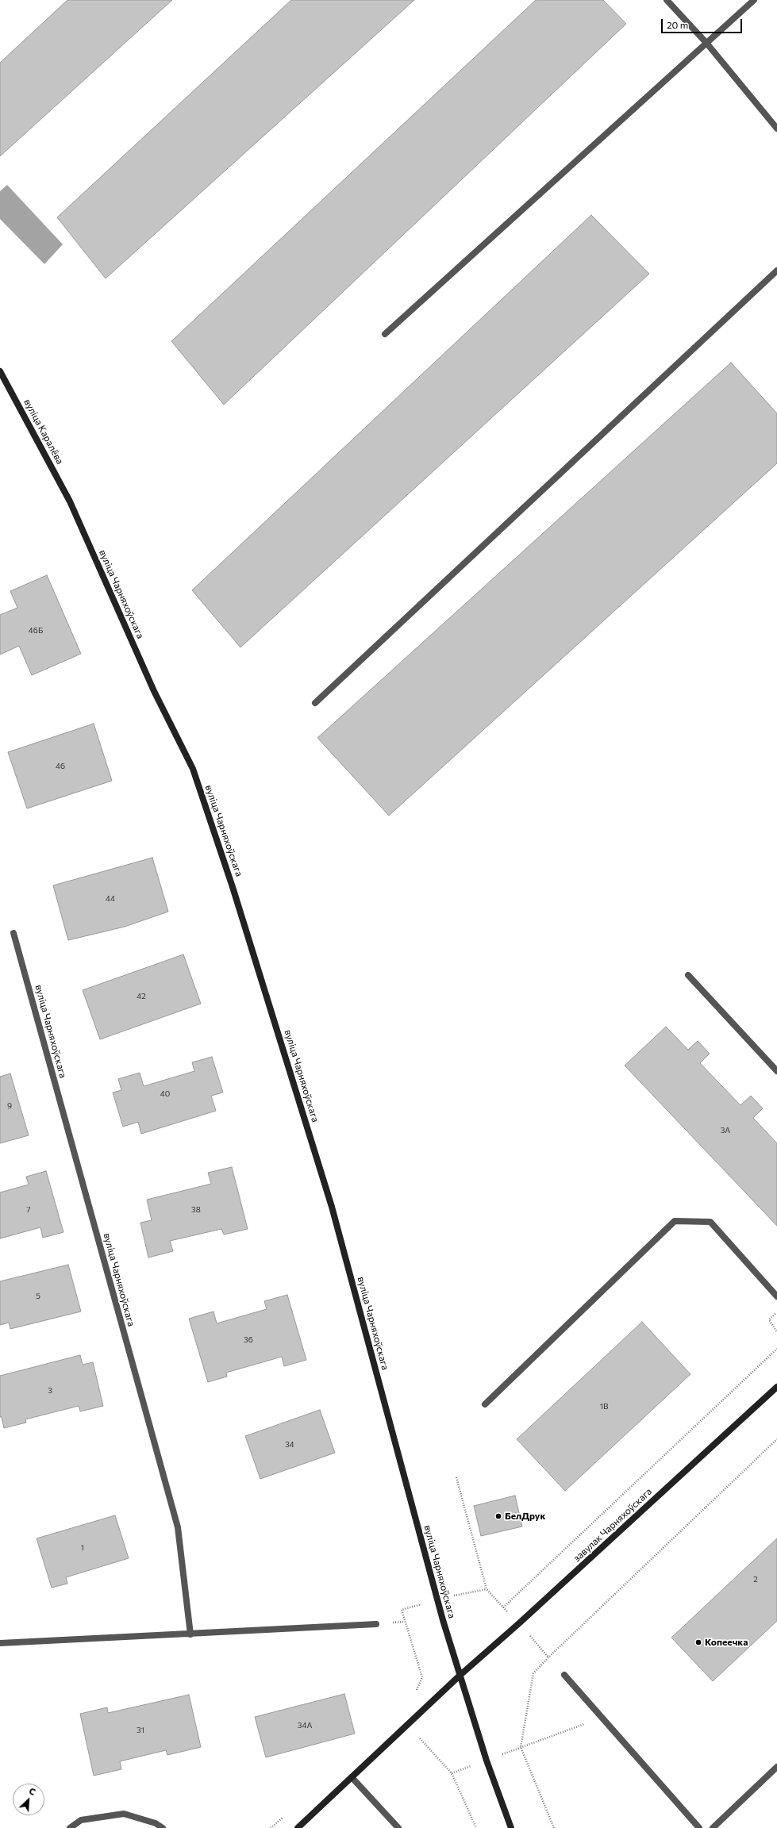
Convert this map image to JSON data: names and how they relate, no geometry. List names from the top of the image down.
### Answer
{
  "streets": {
    "street": ["вуліца Каралёва", "вуліца Чарняхоўскага", "завулак Чарняхоўскага"]
  },
  "crossings": [
    ["вуліца Каралёва", "вуліца Чарняхоўскага"],
    ["вуліца Чарняхоўскага", "завулак Чарняхоўскага"]
  ],
  "places": ["БелДрук", "Копеечка"],
  "house_numbers": [
    "46Б",
    "46",
    "44",
    "42",
    "40",
    "9",
    "3А",
    "7",
    "38",
    "5",
    "36",
    "3",
    "1В",
    "34",
    "1",
    "2",
    "34А",
    "31"
  ],
  "scale_bar": "20 m",
  "north": "top right"
}
